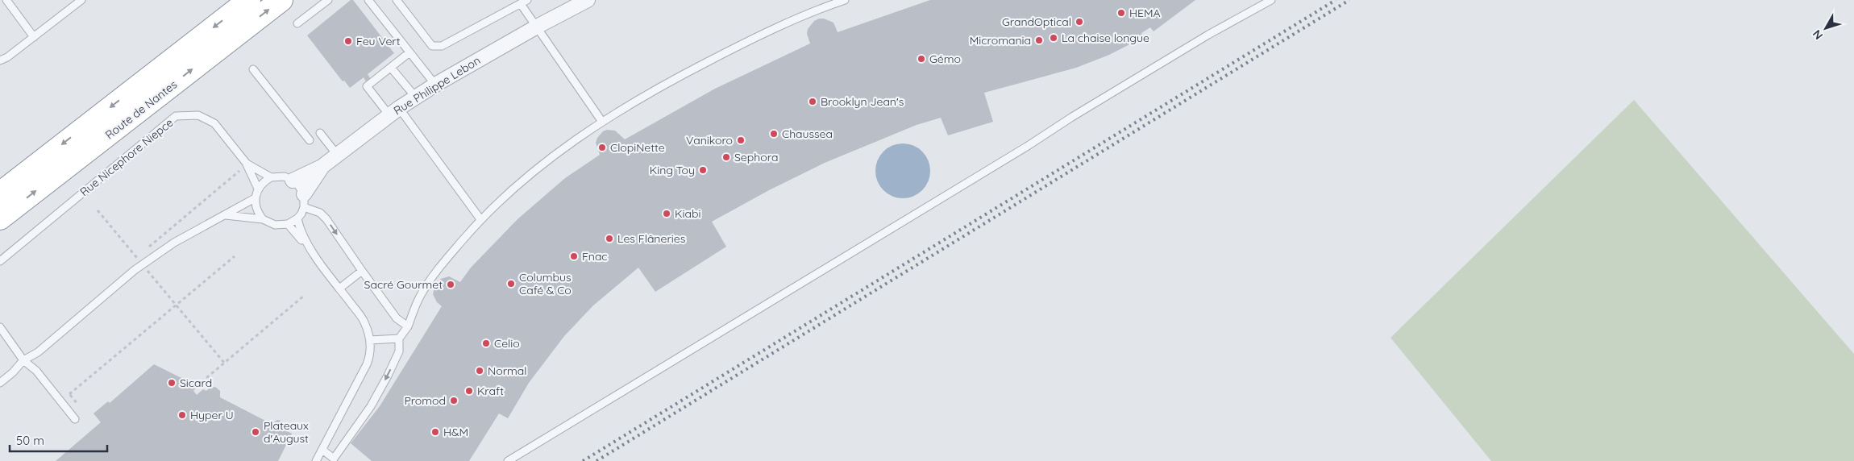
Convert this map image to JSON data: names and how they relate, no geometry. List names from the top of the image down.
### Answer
{
  "streets": {
    "highway": ["Route de Nantes"],
    "street": ["Rue Philippe Lebon"],
    "lane": ["Rue Nicephore Niepce"]
  },
  "crossings": [
    ["Rue Philippe Lebon", "Rue Nicephore Niepce"]
  ],
  "places": [
    "HEMA",
    "GrandOptical",
    "La chaise longue",
    "Micromania",
    "Feu Vert",
    "Gémo",
    "Brooklyn Jean's",
    "Chaussea",
    "Vanikoro",
    "ClopiNette",
    "Sephora",
    "King Toy",
    "Kiabi",
    "Les Flâneries",
    "Fnac",
    "Columbus Café & Co",
    "Sacré Gourmet",
    "Celio",
    "Normal",
    "Sicard",
    "Kraft",
    "Promod",
    "Hyper U",
    "Plateaux d'August",
    "H&M"
  ],
  "scale_bar": "50 m",
  "north": "bottom left"
}
